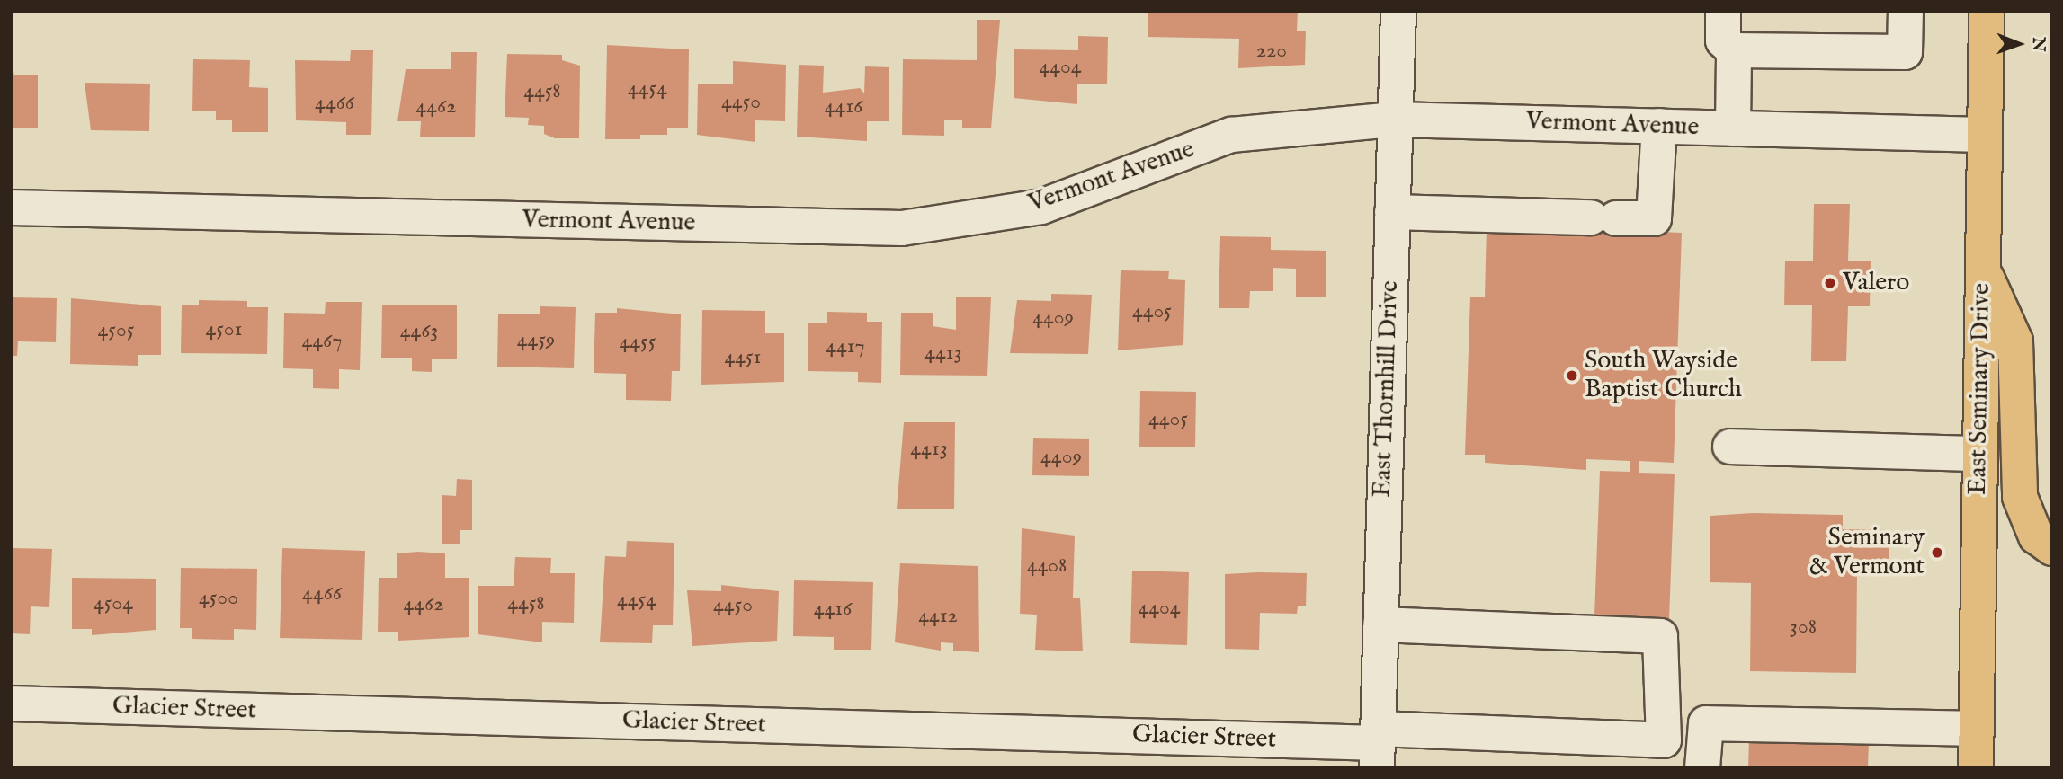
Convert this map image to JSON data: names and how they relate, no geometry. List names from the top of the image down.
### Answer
{
  "streets": {
    "main road": ["East Seminary Drive"],
    "street": ["Vermont Avenue", "East Thornhill Drive", "Glacier Street"]
  },
  "crossings": [
    ["Vermont Avenue", "East Thornhill Drive"],
    ["Vermont Avenue", "East Seminary Drive"],
    ["East Thornhill Drive", "Glacier Street"]
  ],
  "places": ["Valero", "South Wayside Baptist Church", "Seminary & Vermont"],
  "house_numbers": [
    "220",
    "4404",
    "4454",
    "4458",
    "4450",
    "4466",
    "4462",
    "4416",
    "4405",
    "4409",
    "4501",
    "4505",
    "4463",
    "4459",
    "4467",
    "4455",
    "4417",
    "4413",
    "4451",
    "4405",
    "4413",
    "4409",
    "4408",
    "4466",
    "4500",
    "4454",
    "4504",
    "4458",
    "4462",
    "4450",
    "4404",
    "4416",
    "4412",
    "308"
  ],
  "north": "right"
}
